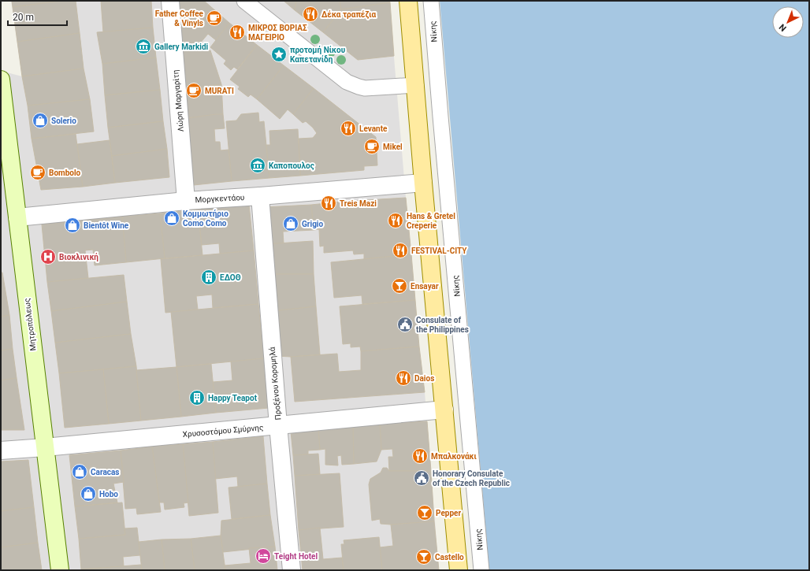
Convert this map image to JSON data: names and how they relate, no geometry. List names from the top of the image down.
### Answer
{
  "streets": {
    "main road": ["Μητροπόλεως"],
    "street": [
      "Νίκης",
      "Λώρη Μαργαρίτη",
      "Μοργκεντάου",
      "Προξένου Κορομηλά",
      "Χρυσοστόμου Σμύρνης"
    ]
  },
  "crossings": [
    ["Λώρη Μαργαρίτη", "Μοργκεντάου"],
    ["Μοργκεντάου", "Μητροπόλεως"],
    ["Μοργκεντάου", "Προξένου Κορομηλά"],
    ["Μητροπόλεως", "Χρυσοστόμου Σμύρνης"],
    ["Προξένου Κορομηλά", "Χρυσοστόμου Σμύρνης"]
  ],
  "places": {
    "restaurant": [
      "Δέκα τραπέζια",
      "ΜΙΚΡΟΣ ΒΟΡΙΑΣ ΜΑΓΕΙΡΙΟ",
      "Levante",
      "Treis Mazi",
      "Hans & Gretel Creperie",
      "FESTIVAL-CITY",
      "Daios",
      "Μπαλκονάκι"
    ],
    "cafe": [
      "Father Coffee & Vinyls",
      "MURATI",
      "Mikel",
      "Bombolo"
    ],
    "museum": ["Gallery Markidi", "Καποπουλος"],
    "place": ["προτομή Νίκου Καπετανίδη"],
    "shop": [
      "Solerio",
      "Κομμωτήριο Como Como",
      "Grigio",
      "Bientôt Wine",
      "Caracas",
      "Hobo"
    ],
    "hospital": ["Βιοκλινική"],
    "building": ["ΕΔΟΘ", "Happy Teapot"],
    "bar": ["Ensayar", "Pepper", "Castello"],
    "public building": ["Consulate of the Philippines", "Honorary Consulate of the Czech Republic"],
    "hotel": ["Teight Hotel"]
  },
  "scale_bar": "20 m",
  "north": "bottom left"
}
